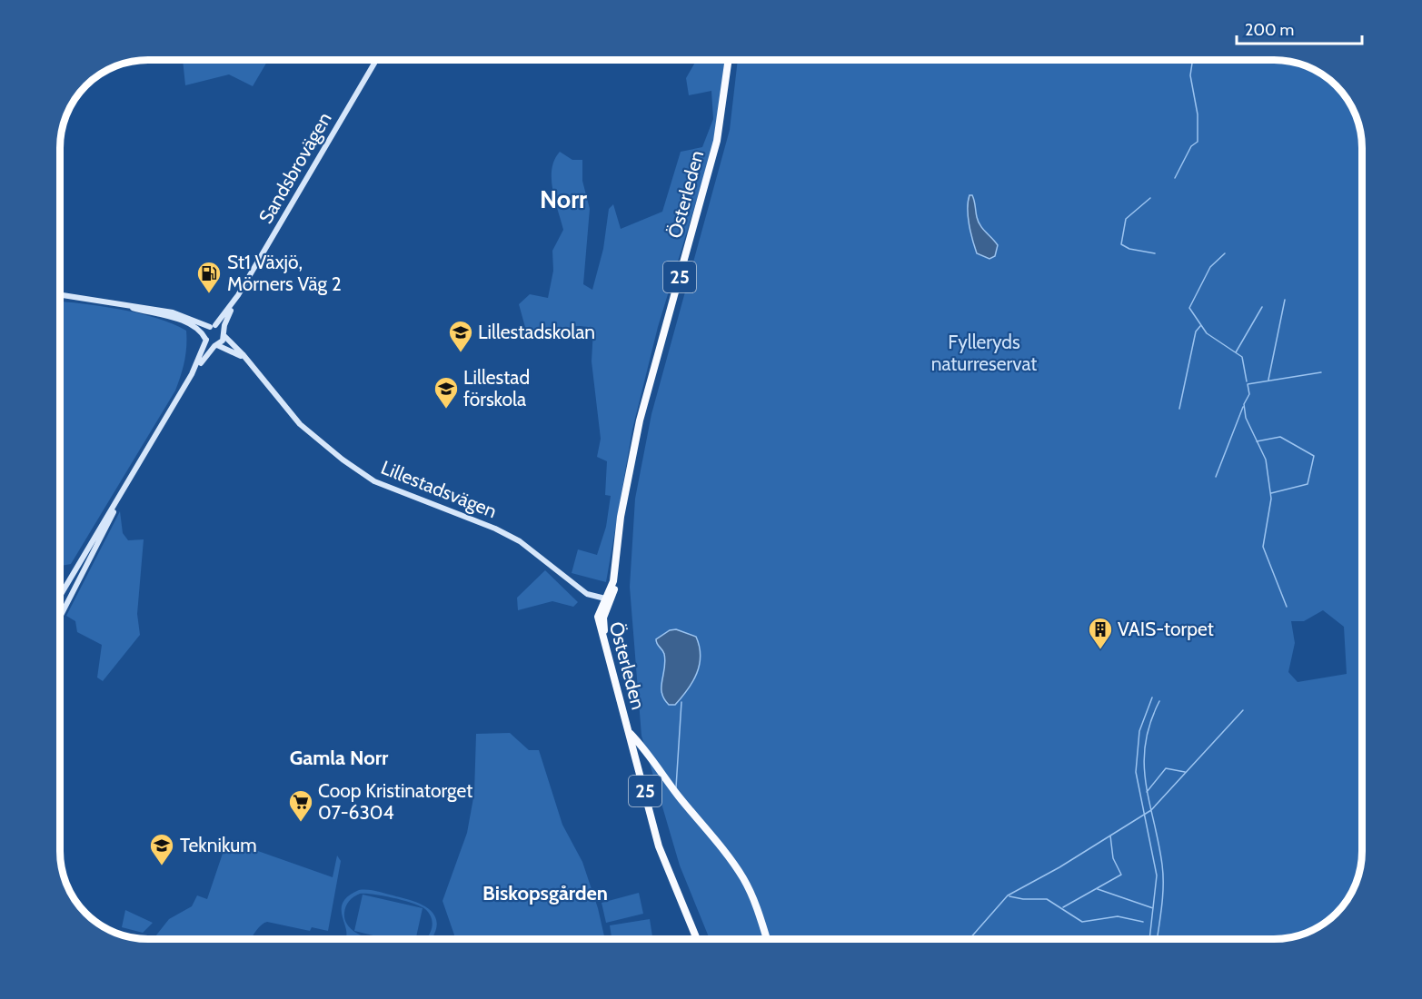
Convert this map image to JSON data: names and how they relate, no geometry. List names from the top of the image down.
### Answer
{
  "streets": {
    "highway": ["Österleden", "25"],
    "main road": ["Sandsbrovägen", "Lillestadsvägen"]
  },
  "crossings": [
    ["Sandsbrovägen", "Lillestadsvägen"],
    ["Österleden", "Lillestadsvägen"]
  ],
  "districts": ["Norr", "Gamla Norr", "Biskopsgården"],
  "parks": ["Fylleryds naturreservat"],
  "places": {
    "fuel station": ["St1 Växjö, Mörners Väg 2"],
    "school or university": ["Lillestadskolan", "Lillestad förskola", "Teknikum"],
    "building": ["VAIS-torpet"],
    "supermarket": ["Coop Kristinatorget 07-6304"]
  },
  "scale_bar": "200 m"
}
